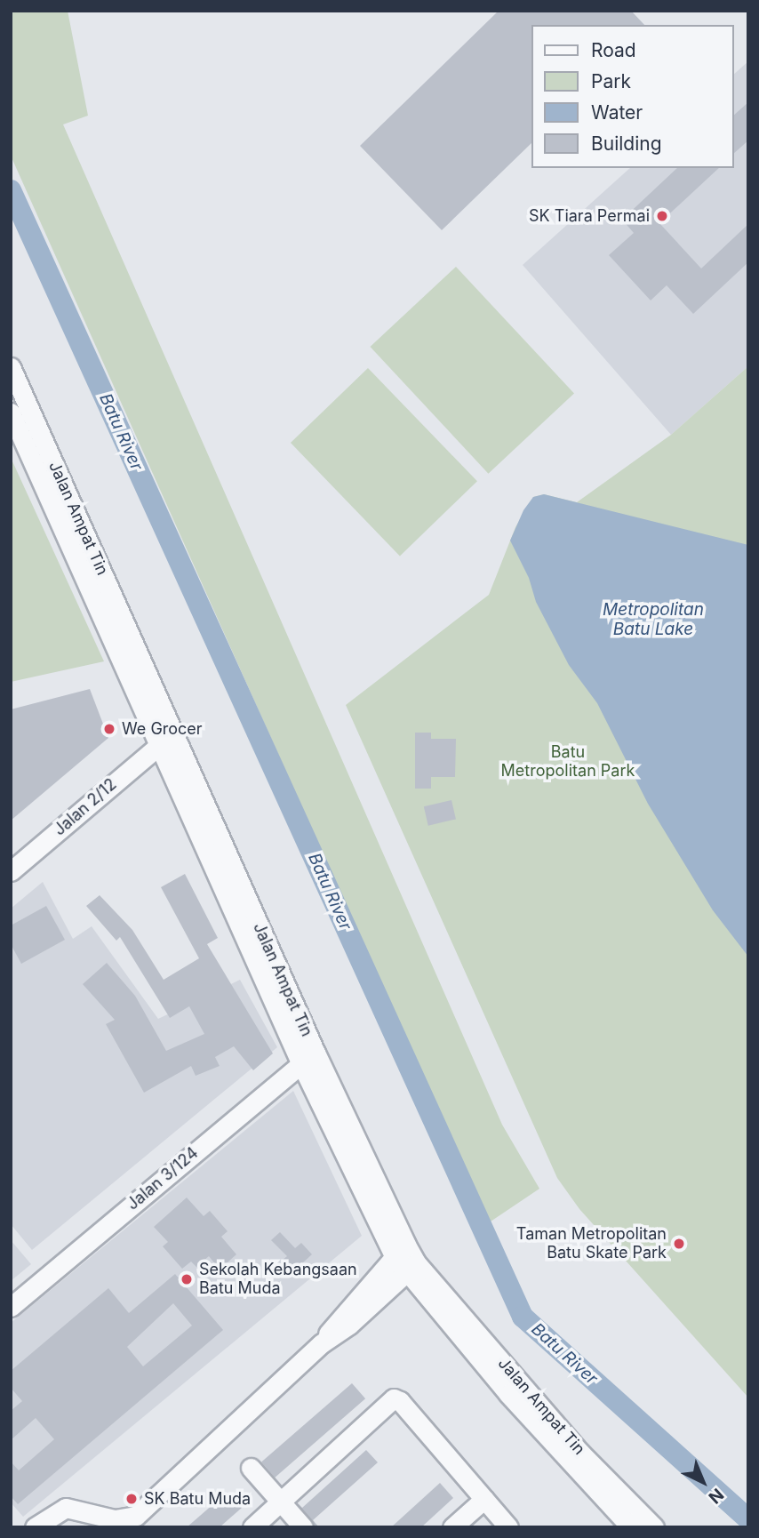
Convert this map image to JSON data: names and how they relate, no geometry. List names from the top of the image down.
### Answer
{
  "streets": {
    "street": ["Jalan Ampat Tin", "Jalan 2/12", "Jalan 3/124"]
  },
  "crossings": [
    ["Jalan Ampat Tin", "Jalan 2/12"],
    ["Jalan Ampat Tin", "Jalan 3/124"]
  ],
  "water": ["Batu River", "Metropolitan Batu Lake"],
  "parks": ["Batu Metropolitan Park"],
  "places": [
    "SK Tiara Permai",
    "We Grocer",
    "Taman Metropolitan Batu Skate Park",
    "Sekolah Kebangsaan Batu Muda",
    "SK Batu Muda"
  ],
  "legend": [
    "Road",
    "Park",
    "Water",
    "Building"
  ],
  "north": "bottom right"
}
